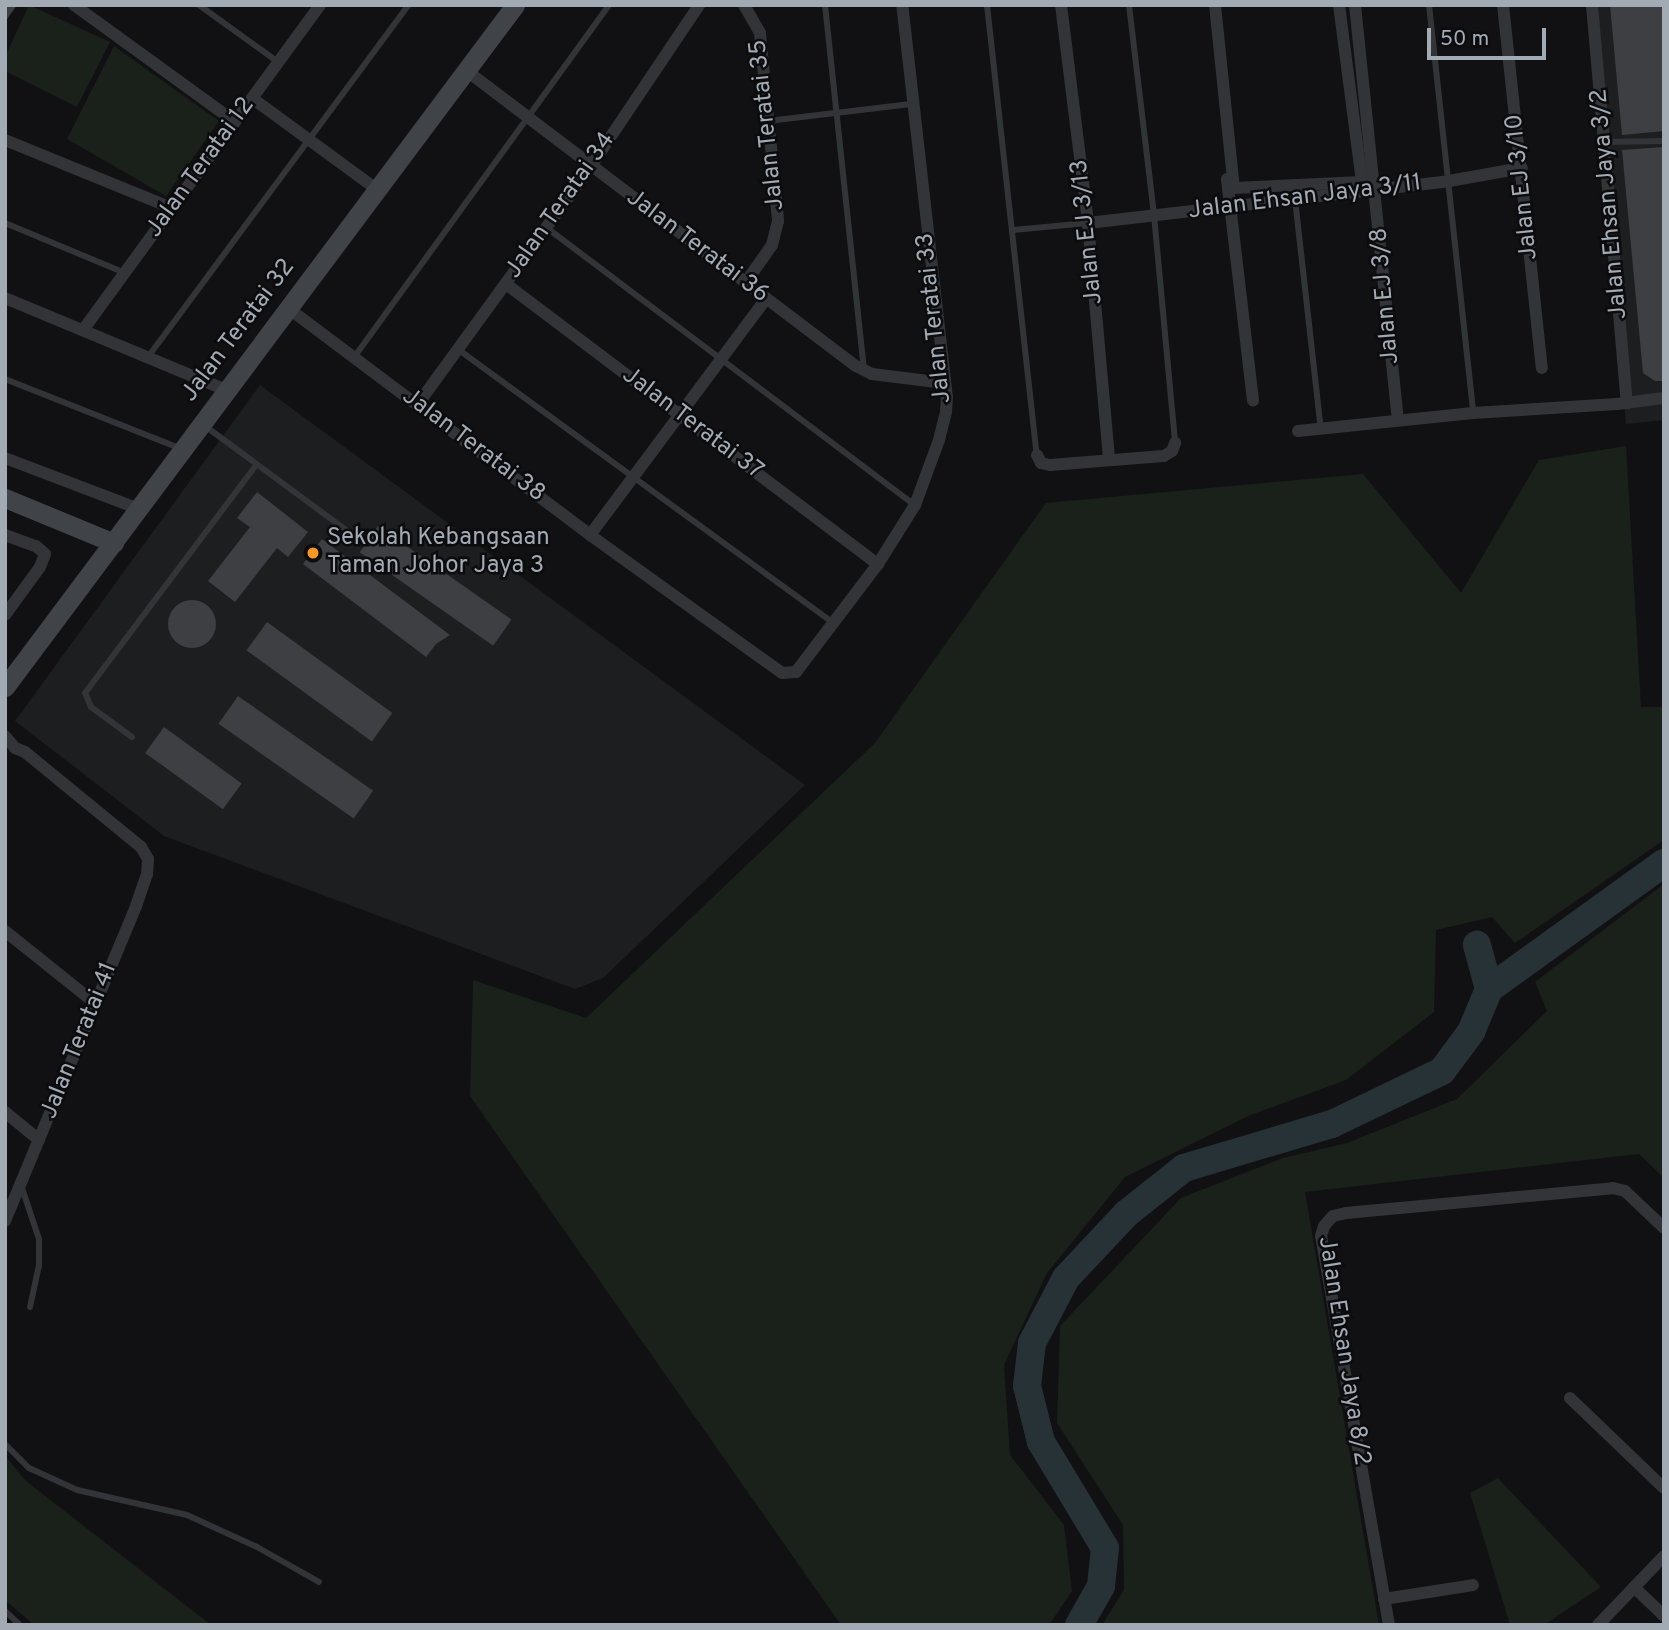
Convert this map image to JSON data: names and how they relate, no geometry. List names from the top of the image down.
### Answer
{
  "streets": {
    "street": [
      "Jalan Teratai 35",
      "Jalan Teratai 12",
      "Jalan EJ 3/10",
      "Jalan Ehsan Jaya 3/11",
      "Jalan Ehsan Jaya 3/2",
      "Jalan Teratai 34",
      "Jalan EJ 3/13",
      "Jalan Teratai 36",
      "Jalan EJ 3/8",
      "Jalan Teratai 33",
      "Jalan Teratai 32",
      "Jalan Teratai 37",
      "Jalan Teratai 38",
      "Jalan Teratai 41",
      "Jalan Ehsan Jaya 8/2"
    ]
  },
  "crossings": [
    ["Jalan Teratai 35", "Jalan Teratai 36"],
    ["Jalan EJ 3/10", "Jalan Ehsan Jaya 3/11"],
    ["Jalan Ehsan Jaya 3/11", "Jalan EJ 3/13"],
    ["Jalan Ehsan Jaya 3/11", "Jalan EJ 3/8"],
    ["Jalan Teratai 34", "Jalan Teratai 36"],
    ["Jalan Teratai 34", "Jalan Teratai 37"],
    ["Jalan Teratai 34", "Jalan Teratai 38"],
    ["Jalan Teratai 36", "Jalan Teratai 33"],
    ["Jalan Teratai 36", "Jalan Teratai 32"],
    ["Jalan Teratai 33", "Jalan Teratai 37"],
    ["Jalan Teratai 33", "Jalan Teratai 38"],
    ["Jalan Teratai 32", "Jalan Teratai 38"]
  ],
  "places": ["Sekolah Kebangsaan Taman Johor Jaya 3"],
  "scale_bar": "50 m"
}
